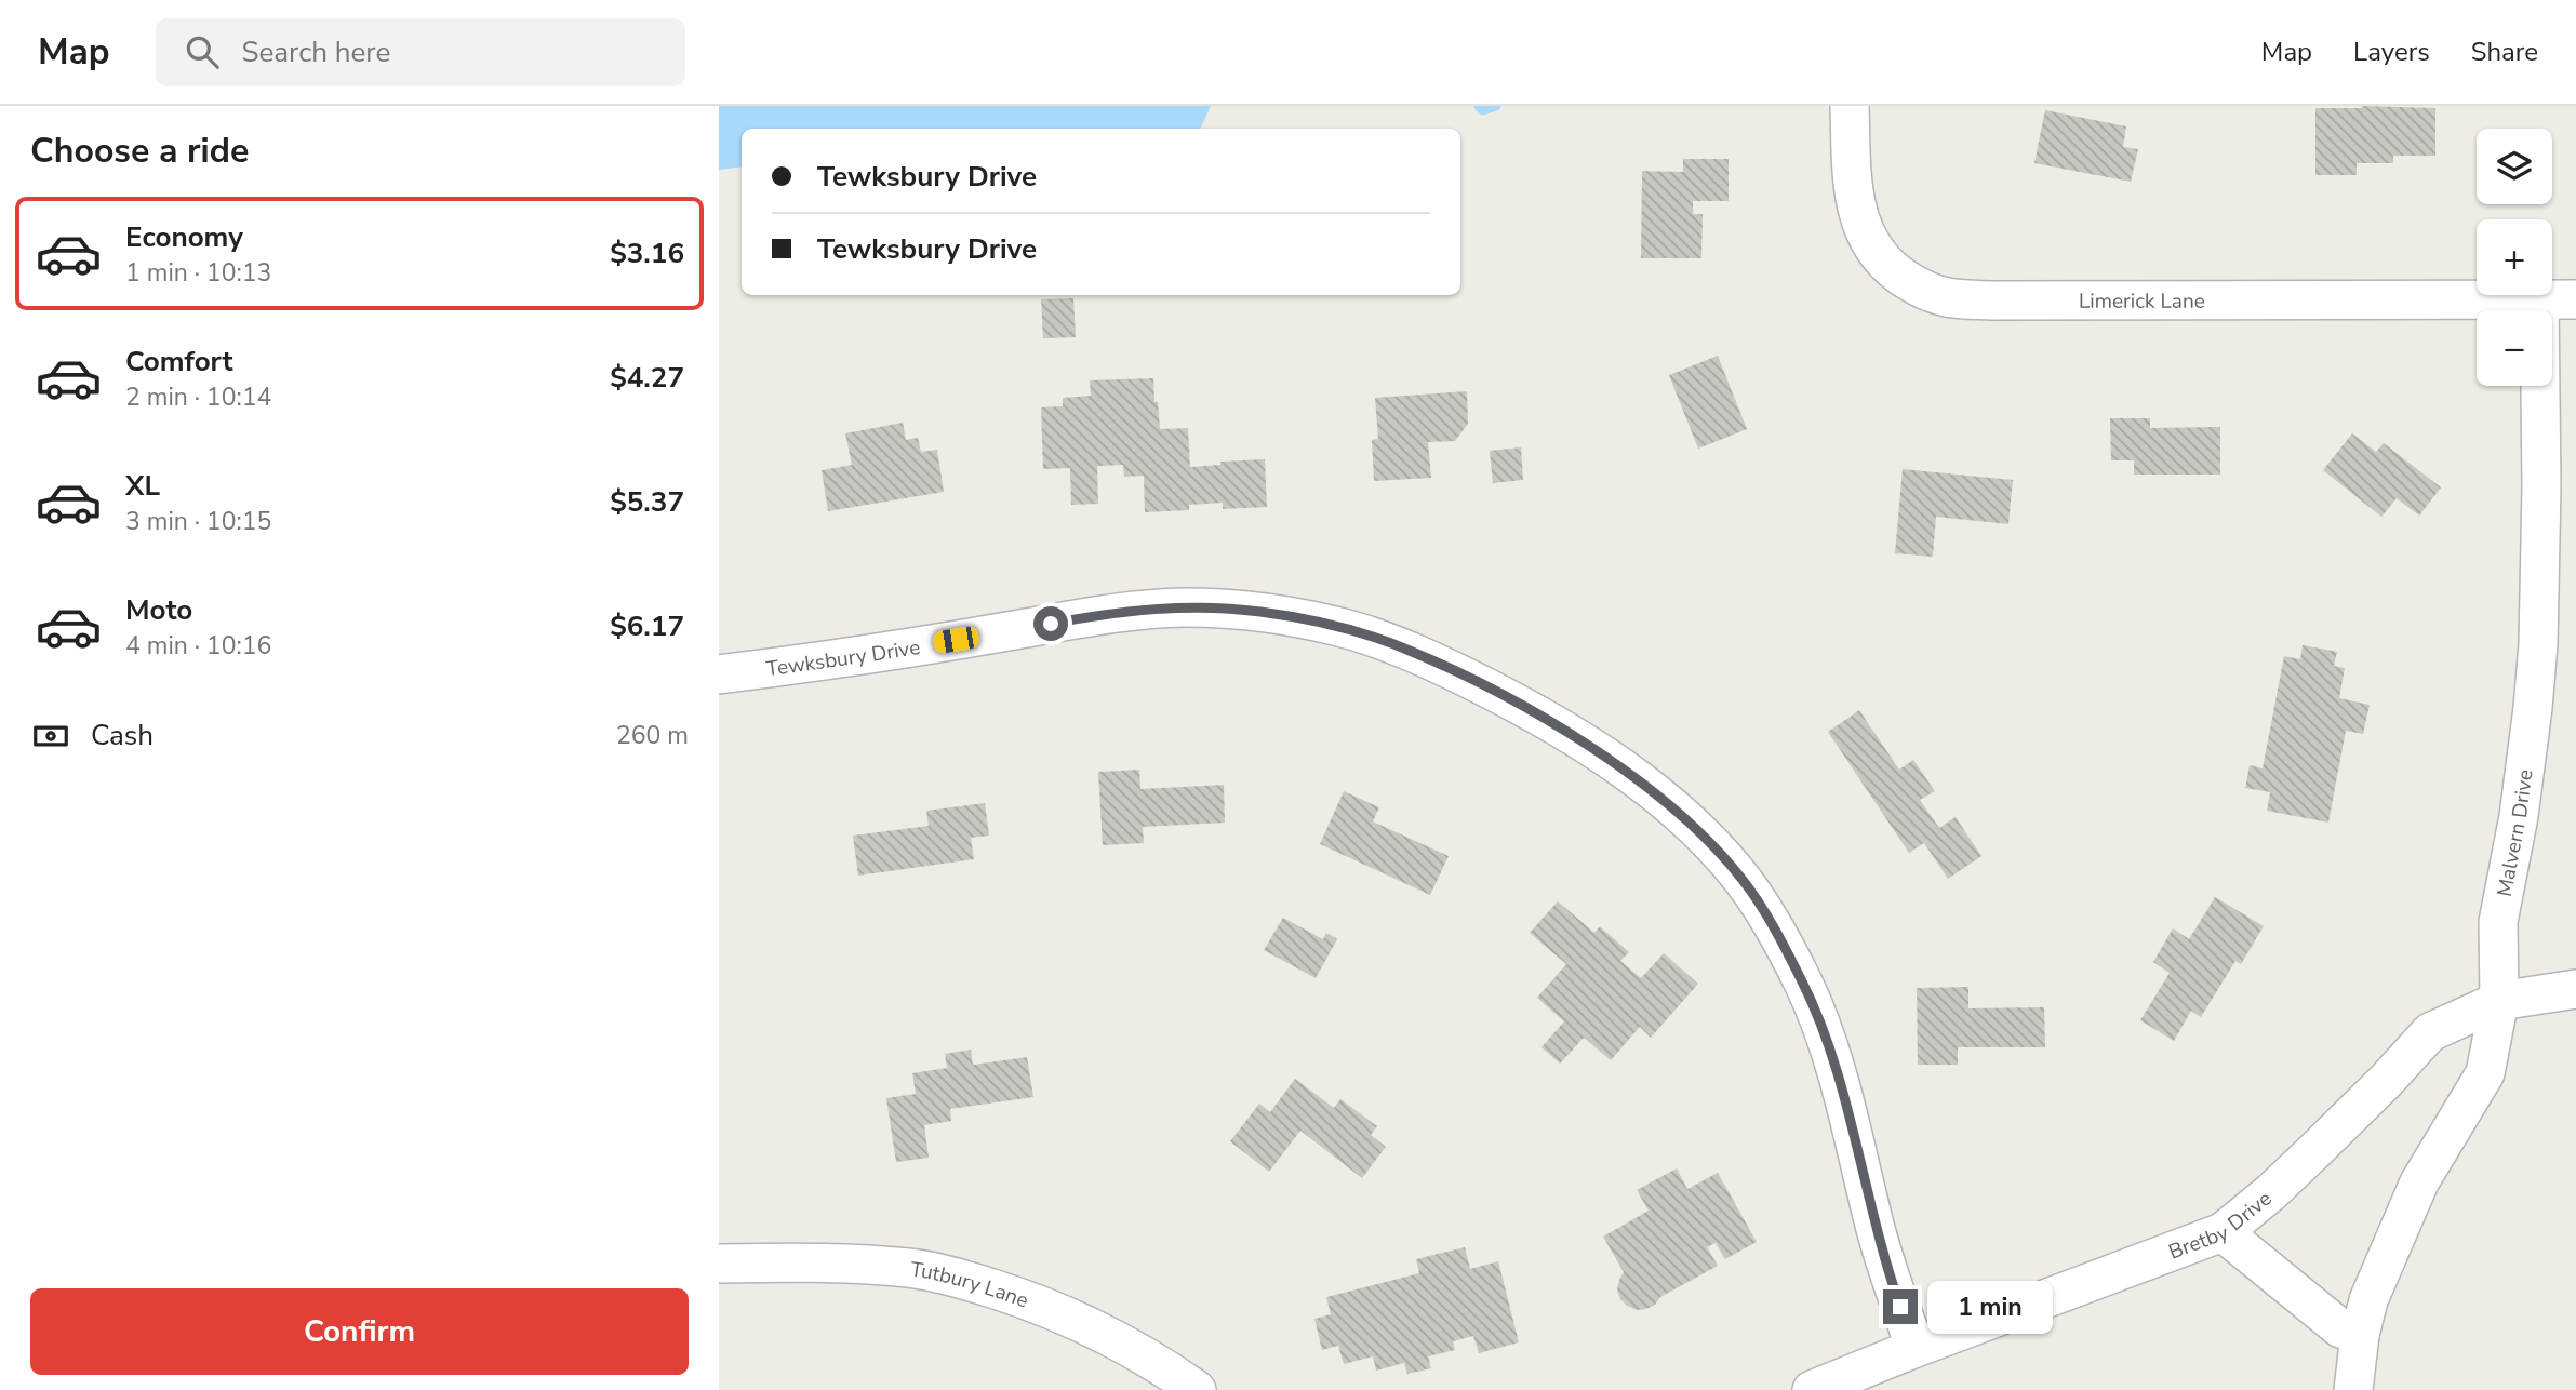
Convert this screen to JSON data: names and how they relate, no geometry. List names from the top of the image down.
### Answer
{
  "streets": {
    "street": [
      "Limerick Lane",
      "Tewksbury Drive",
      "Malvern Drive",
      "Bretby Drive",
      "Tutbury Lane"
    ]
  },
  "crossings": [
    ["Limerick Lane", "Malvern Drive"],
    ["Tewksbury Drive", "Bretby Drive"],
    ["Malvern Drive", "Bretby Drive"]
  ],
  "page": {
    "header": "Map",
    "search": "Search here",
    "nav": ["Map", "Layers", "Share"],
    "heading": "Choose a ride",
    "map_buttons": ["+", "−"],
    "banner": ["Tewksbury Drive", "Tewksbury Drive"],
    "list": [
      {
        "name": "Economy",
        "note": "1 min · 10:13",
        "value": "$3.16"
      },
      {
        "name": "Comfort",
        "note": "2 min · 10:14",
        "value": "$4.27"
      },
      {
        "name": "XL",
        "note": "3 min · 10:15",
        "value": "$5.37"
      },
      {
        "name": "Moto",
        "note": "4 min · 10:16",
        "value": "$6.17"
      }
    ],
    "pay": ["Cash", "260 m"],
    "buttons": "Confirm",
    "bubble": "1 min"
  }
}
